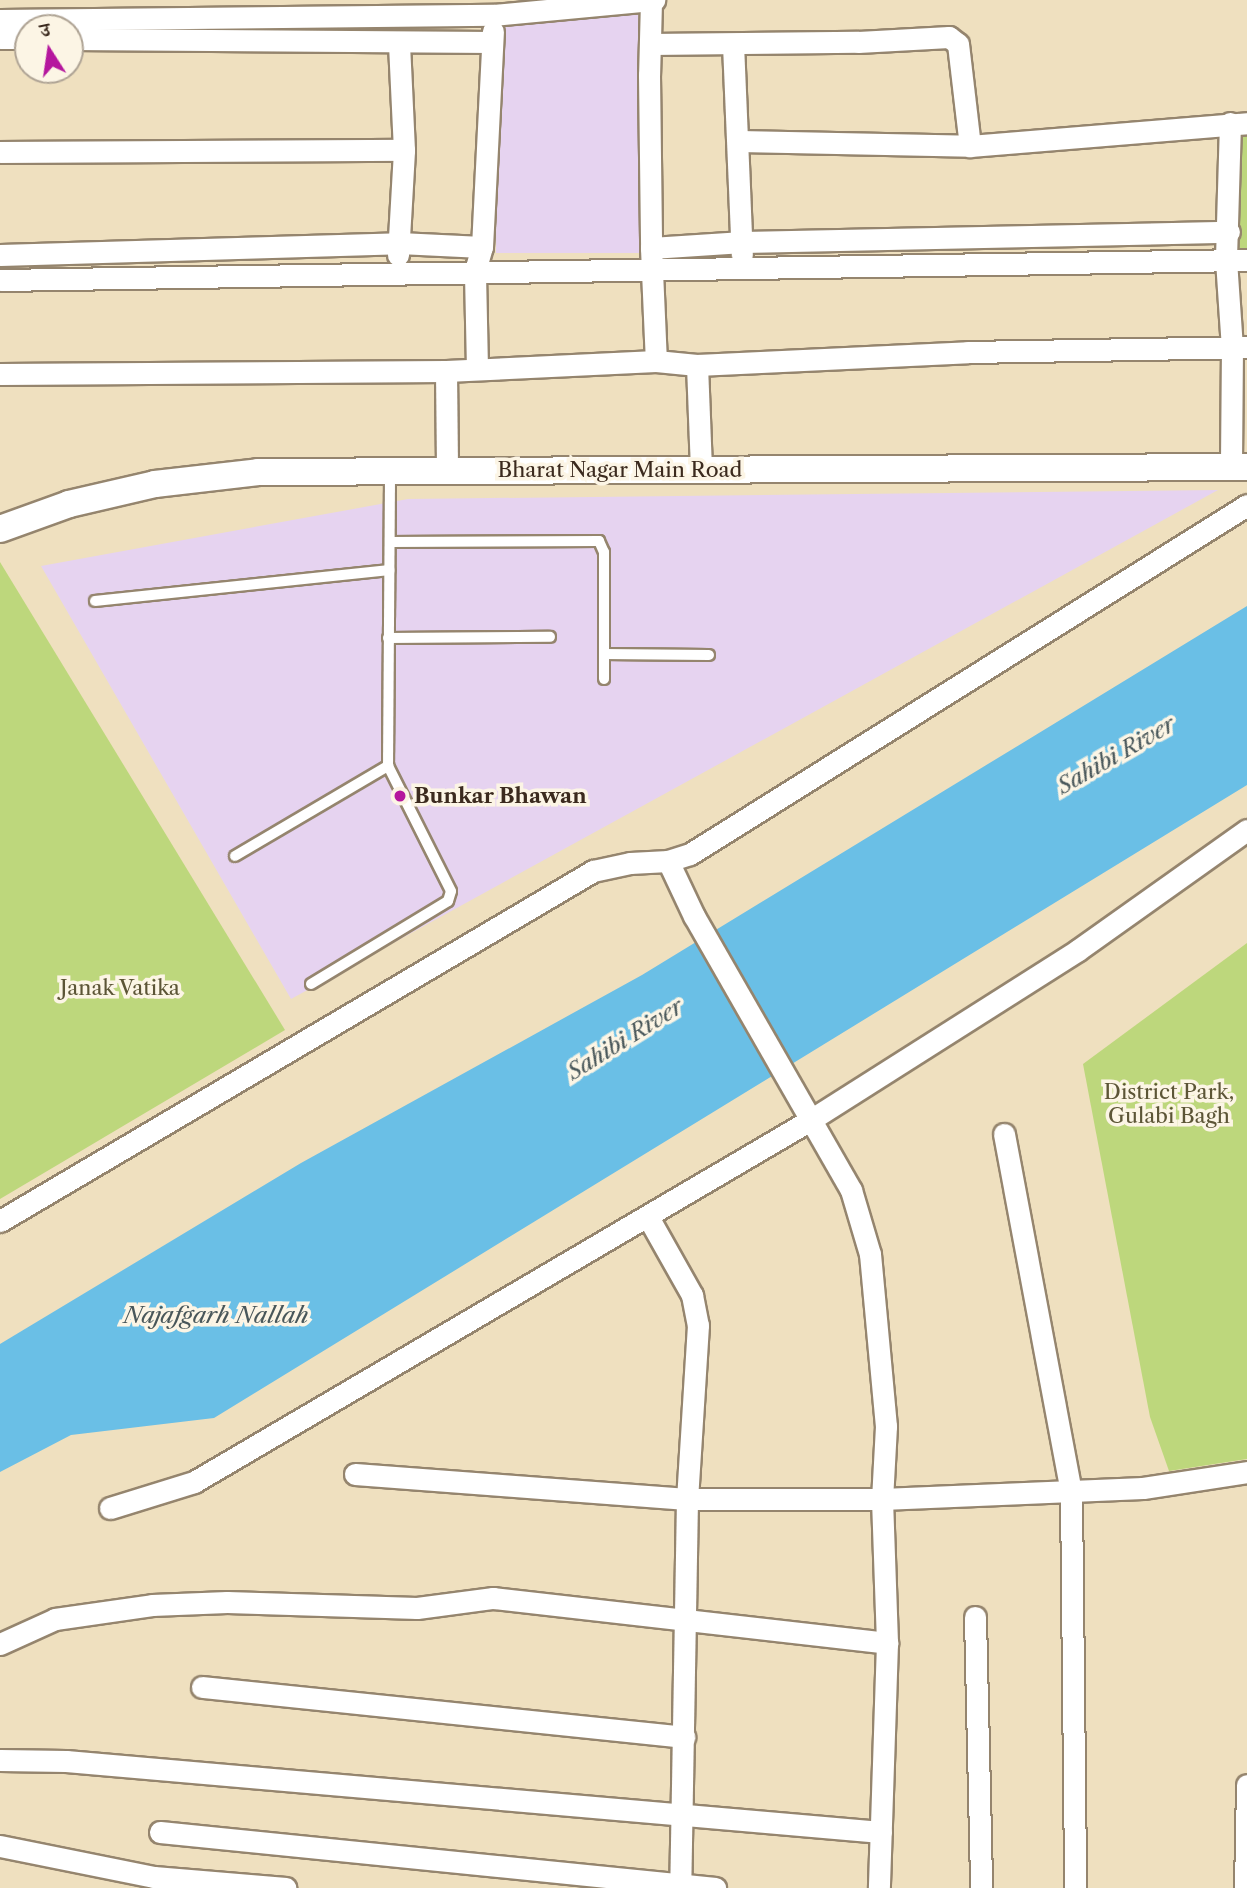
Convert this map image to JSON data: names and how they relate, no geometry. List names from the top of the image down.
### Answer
{
  "streets": {
    "street": ["Bharat Nagar Main Road"]
  },
  "water": ["Sahibi River", "Najafgarh Nallah"],
  "parks": ["Janak Vatika", "District Park, Gulabi Bagh"],
  "places": ["Bunkar Bhawan"],
  "north": "top"
}
